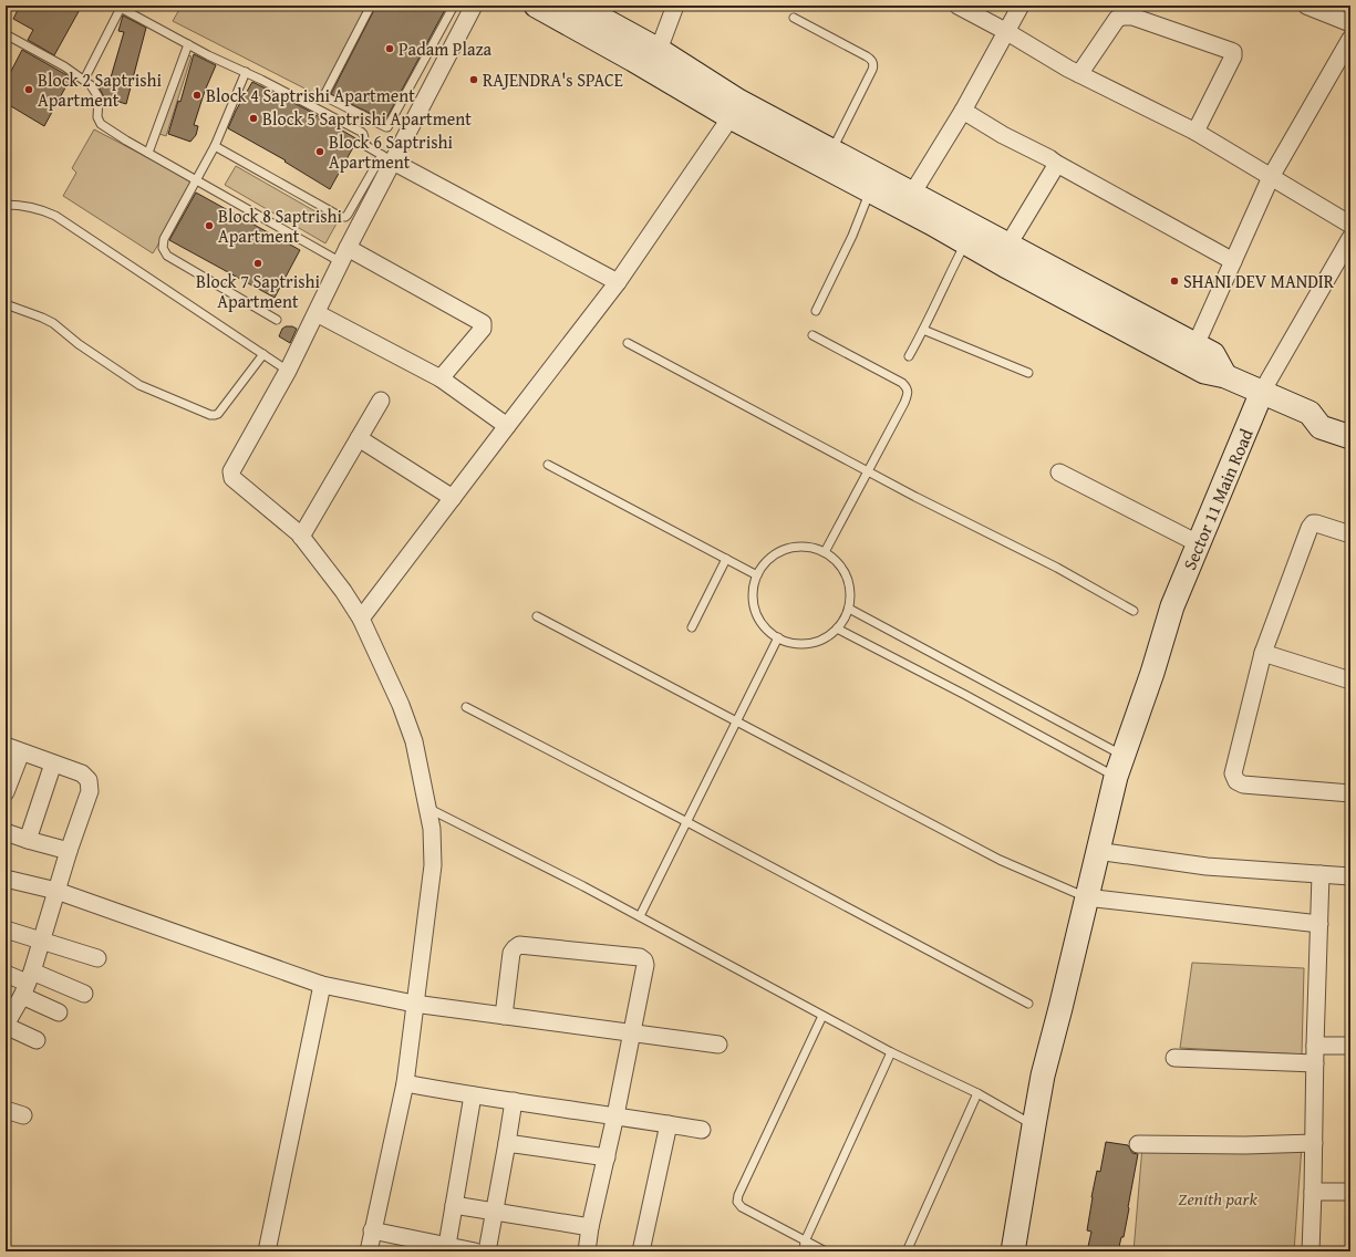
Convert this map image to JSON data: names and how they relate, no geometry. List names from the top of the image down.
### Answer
{
  "streets": {
    "street": ["Sector 11 Main Road"]
  },
  "parks": ["Zenith park"],
  "places": [
    "Padam Plaza",
    "RAJENDRA's SPACE",
    "Block 2 Saptrishi Apartment",
    "Block 4 Saptrishi Apartment",
    "Block 5 Saptrishi Apartment",
    "Block 6 Saptrishi Apartment",
    "Block 8 Saptrishi Apartment",
    "Block 7 Saptrishi Apartment",
    "SHANI DEV MANDIR"
  ]
}
